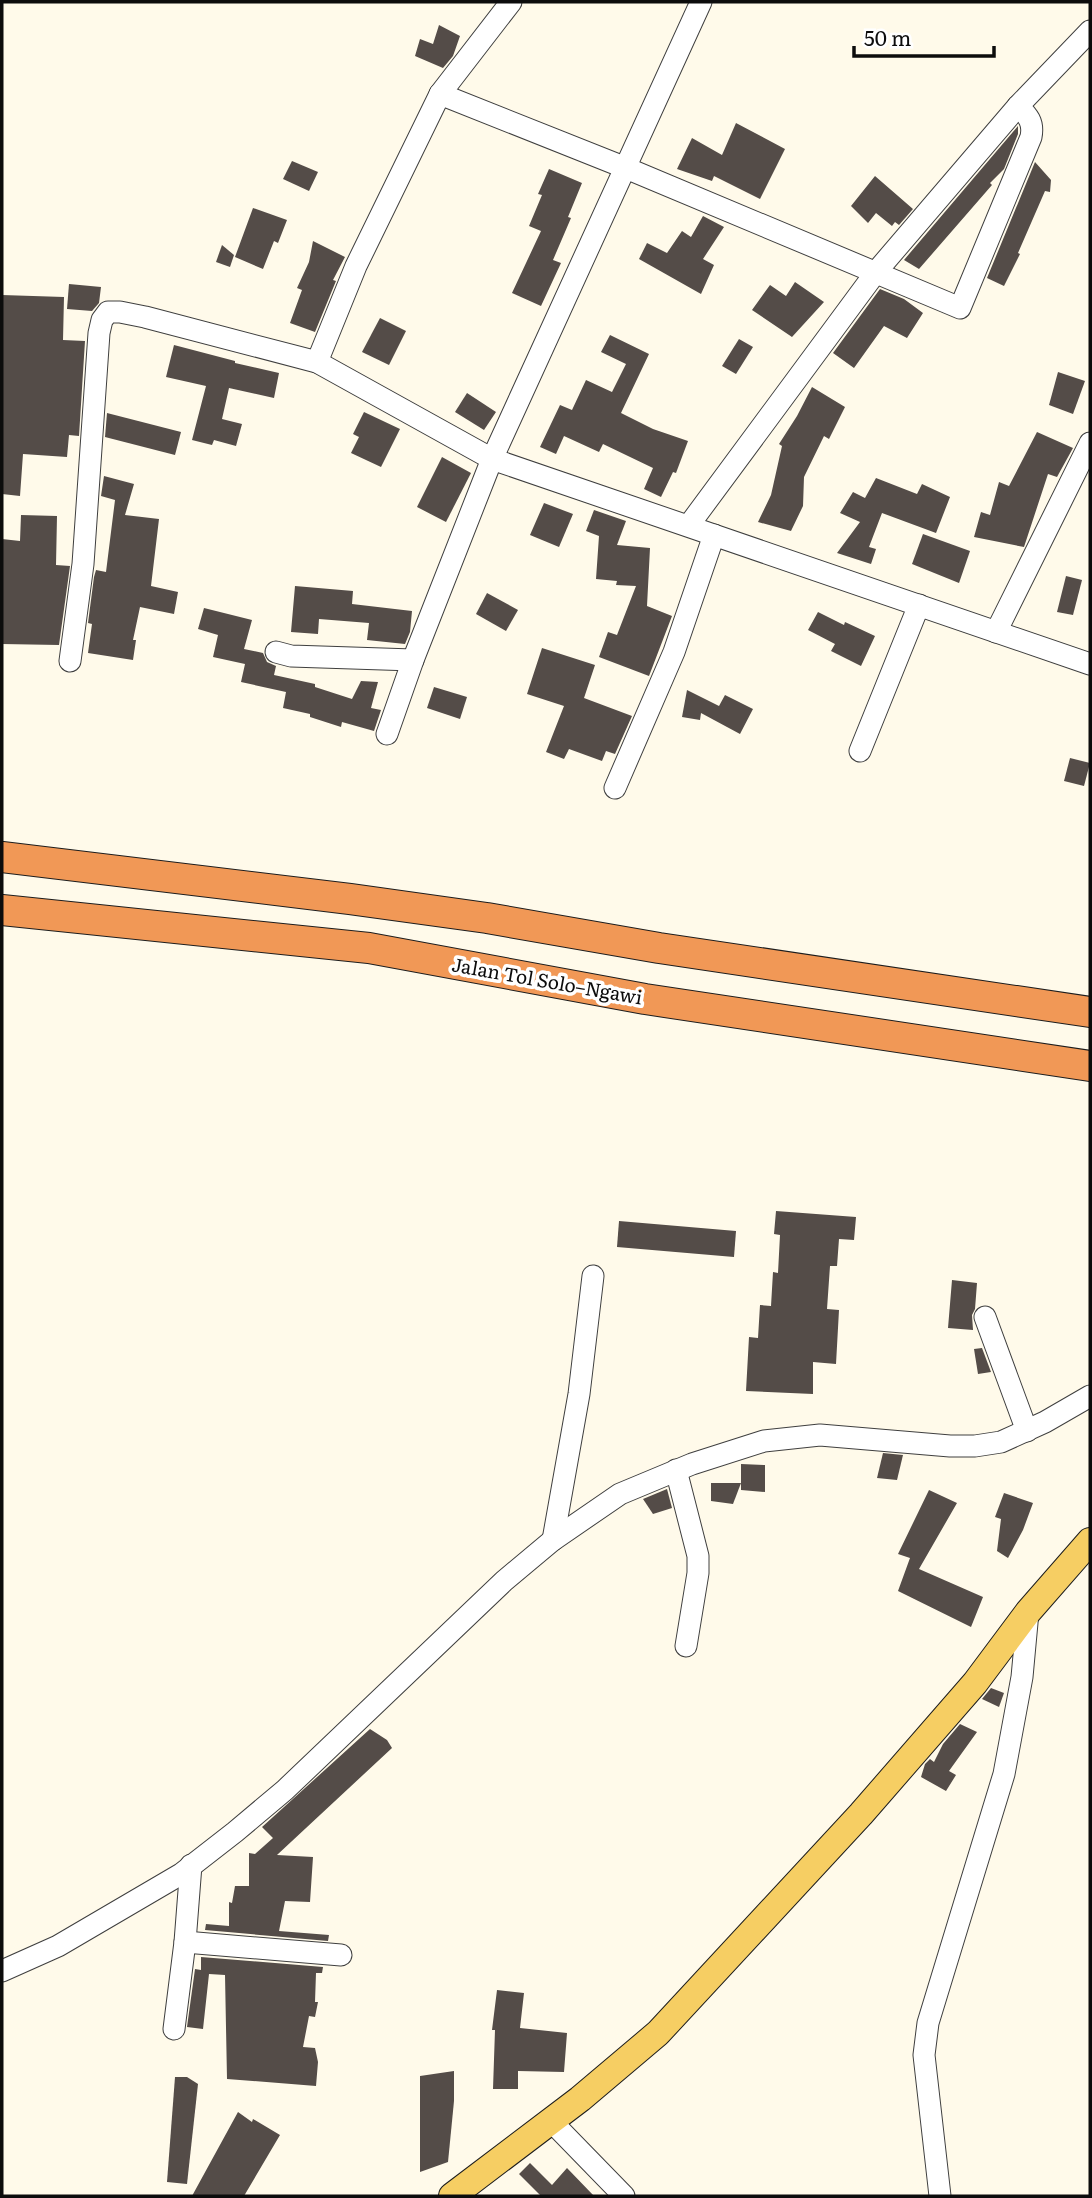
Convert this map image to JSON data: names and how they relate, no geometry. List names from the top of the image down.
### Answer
{
  "streets": {
    "highway": ["Jalan Tol Solo–Ngawi"]
  },
  "scale_bar": "50 m"
}
